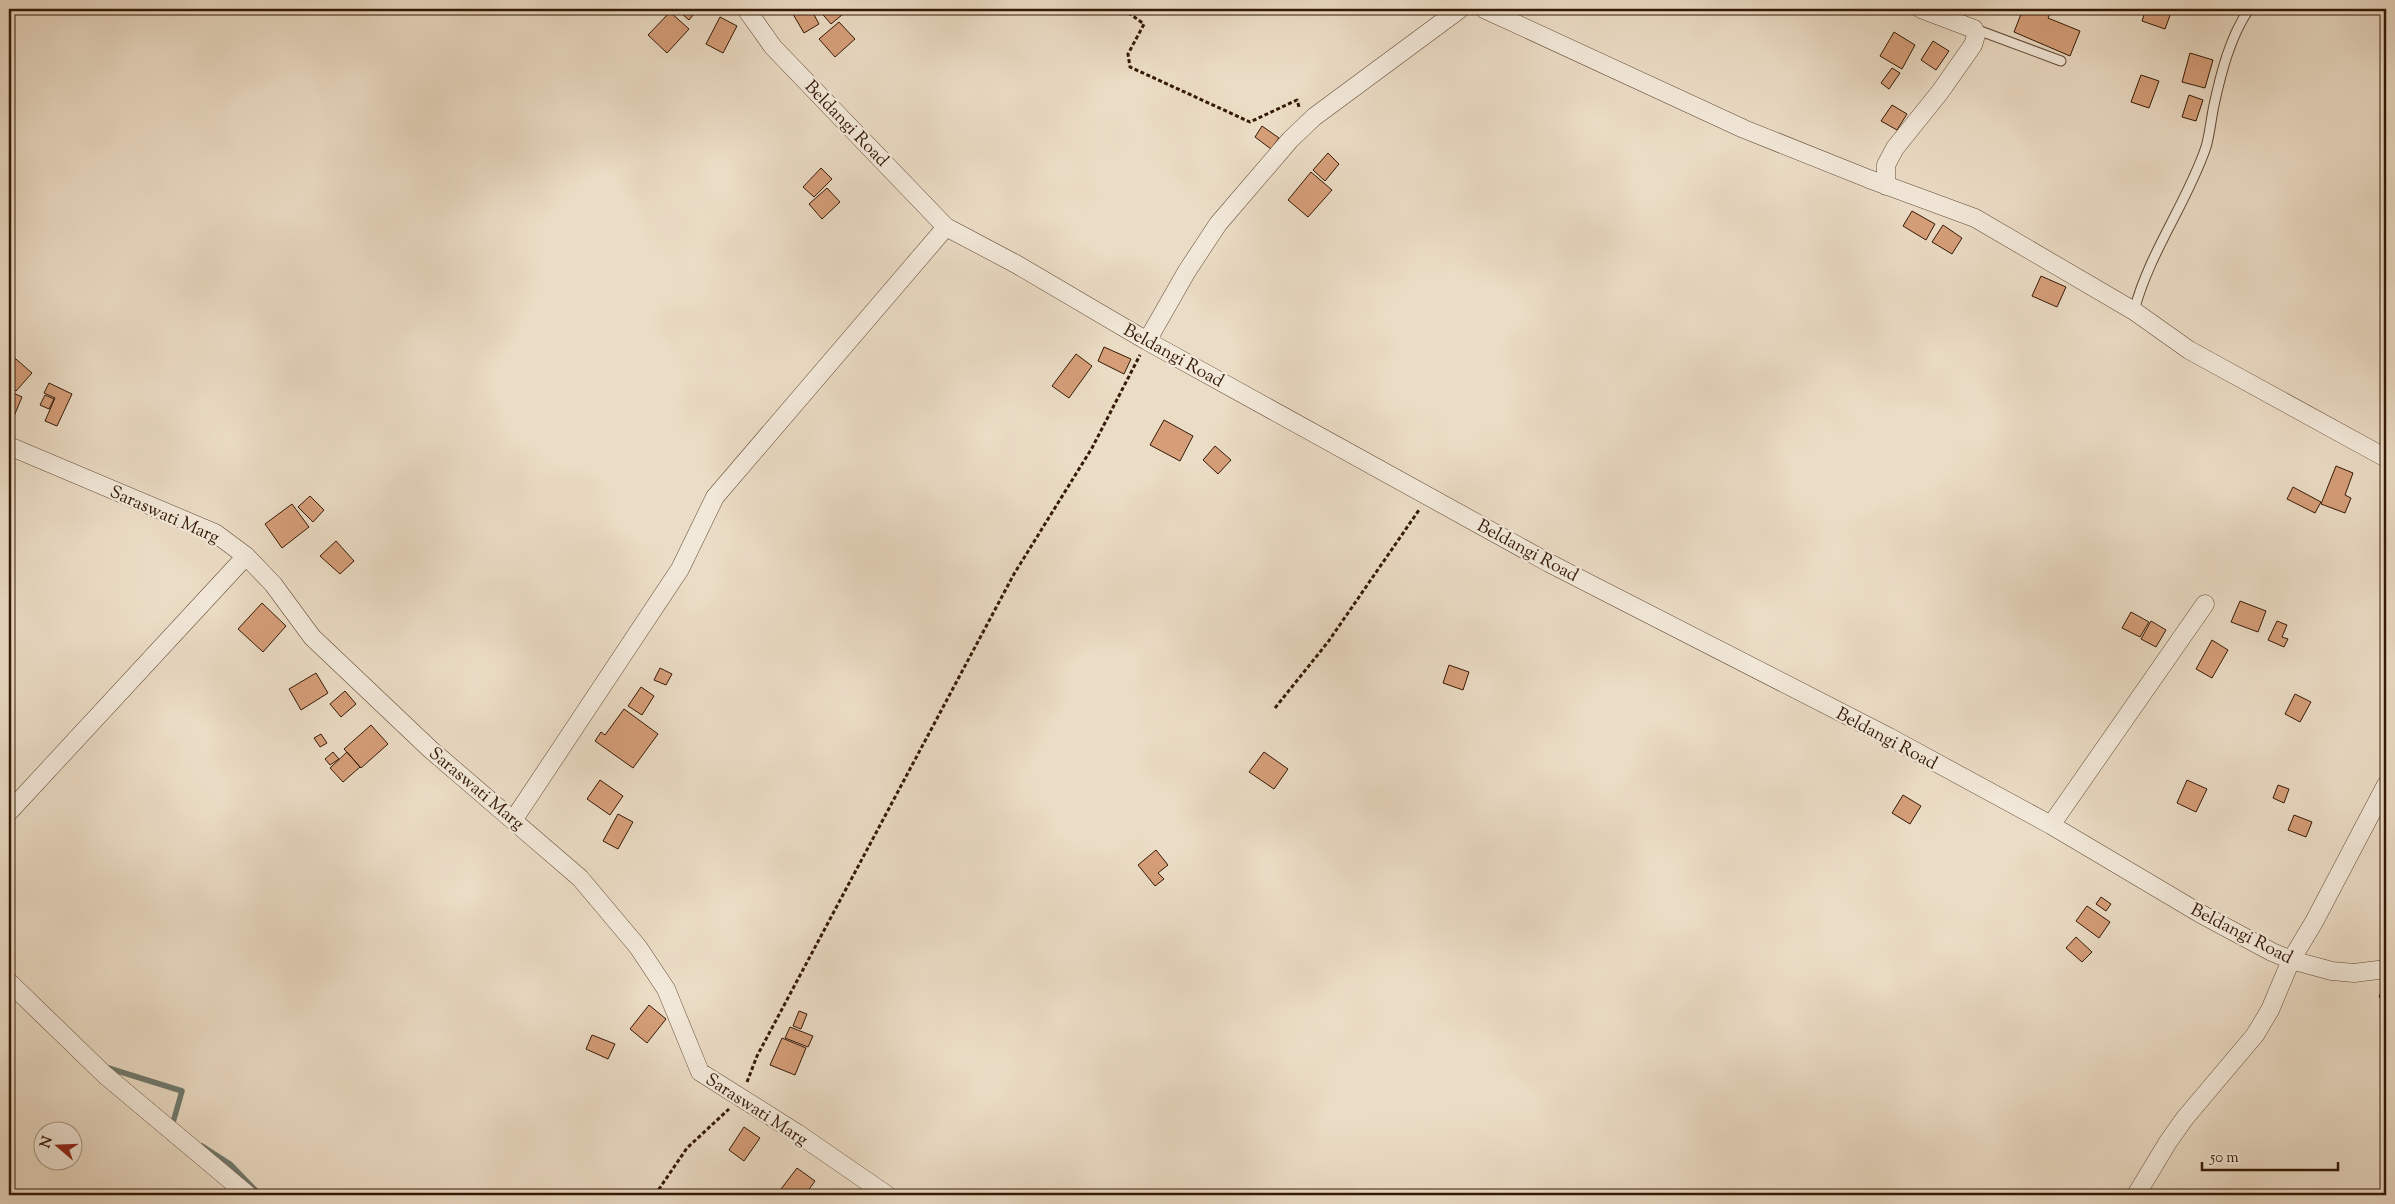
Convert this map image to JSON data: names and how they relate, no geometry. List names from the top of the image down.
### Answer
{
  "streets": {
    "street": ["Beldangi Road", "Saraswati Marg"]
  },
  "scale_bar": "50 m",
  "north": "left"
}
